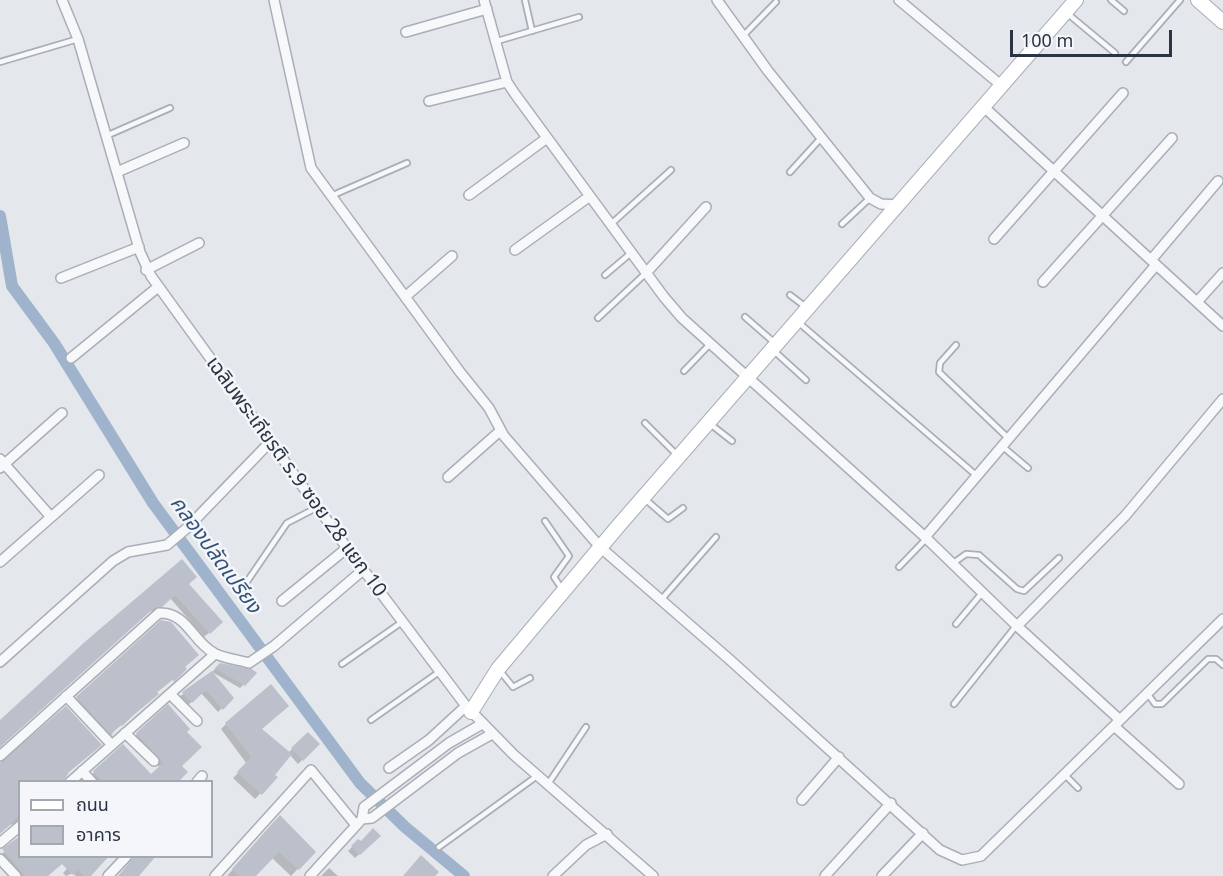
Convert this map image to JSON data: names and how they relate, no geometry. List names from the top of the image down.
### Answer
{
  "streets": {
    "street": ["เฉลิมพระเกียรติ ร.9 ซอย 28 แยก 10"]
  },
  "water": ["คลองปลัดเปรียง"],
  "legend": ["ถนน", "อาคาร"],
  "scale_bar": "100 m"
}
